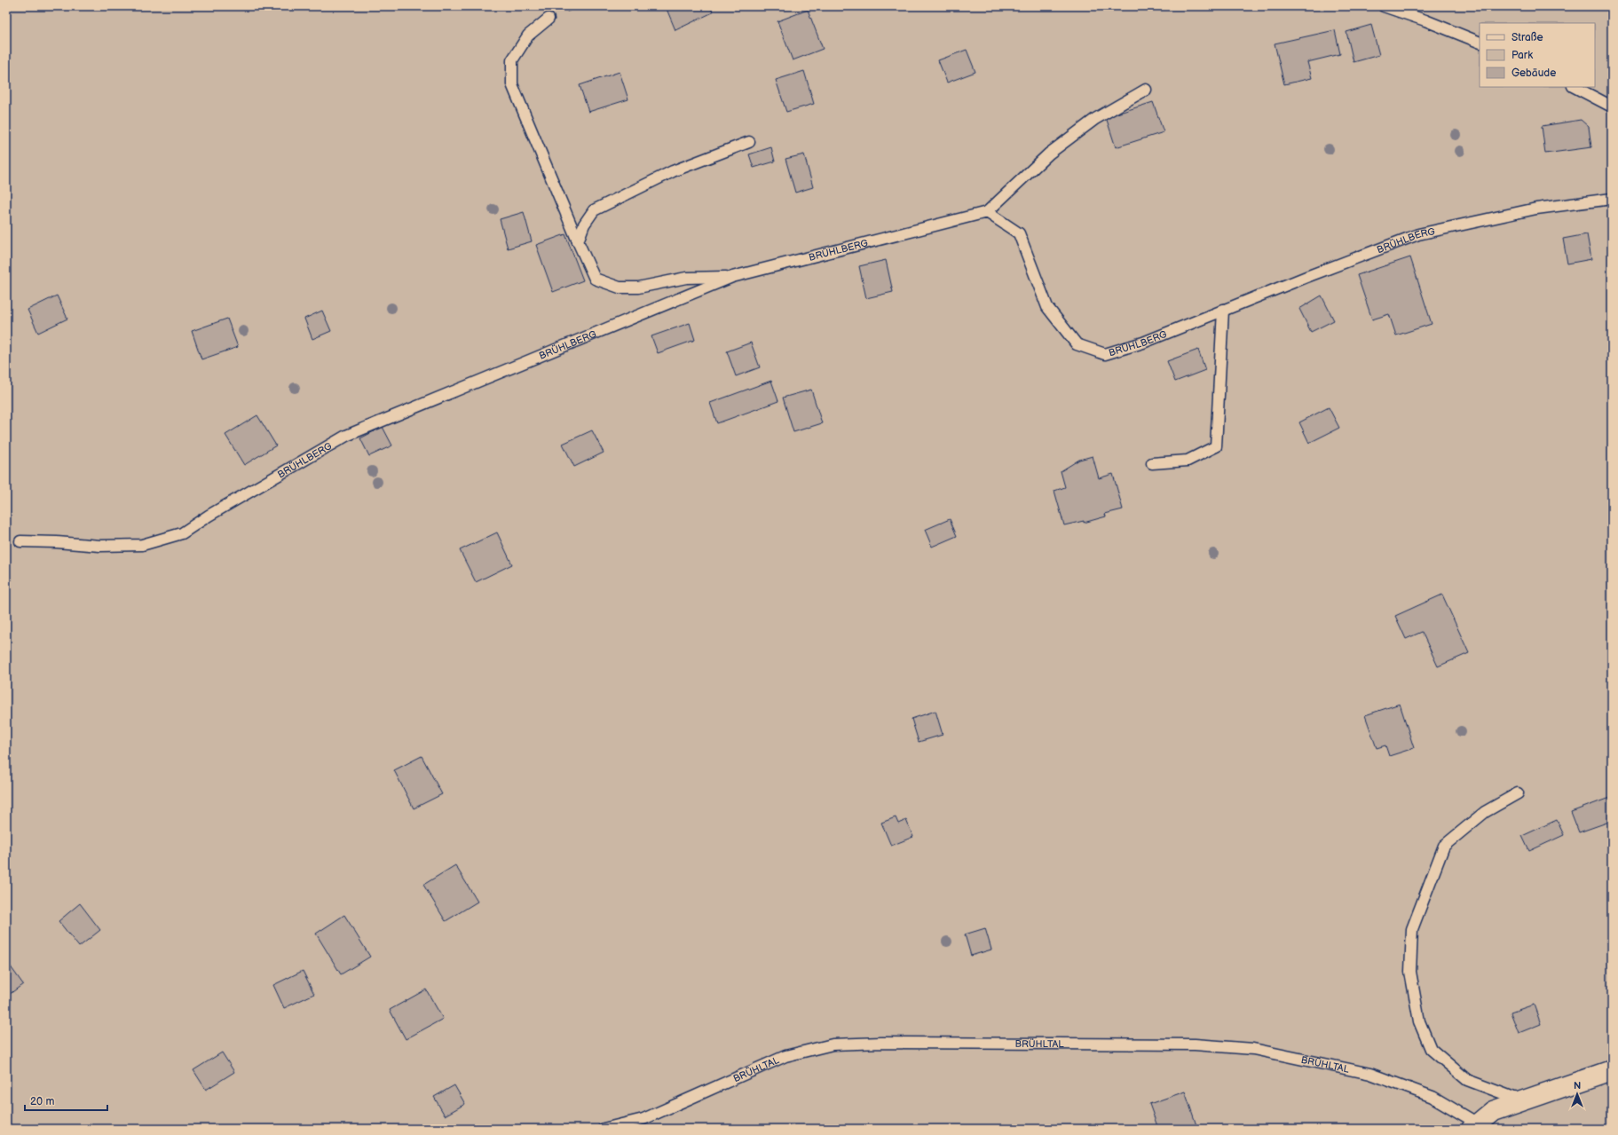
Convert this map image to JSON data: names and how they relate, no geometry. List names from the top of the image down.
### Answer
{
  "streets": {
    "street": ["BRÜHLTAL"],
    "lane": ["BRÜHLBERG"]
  },
  "legend": ["Straße", "Park", "Gebäude"],
  "scale_bar": "20 m",
  "north": "top"
}
